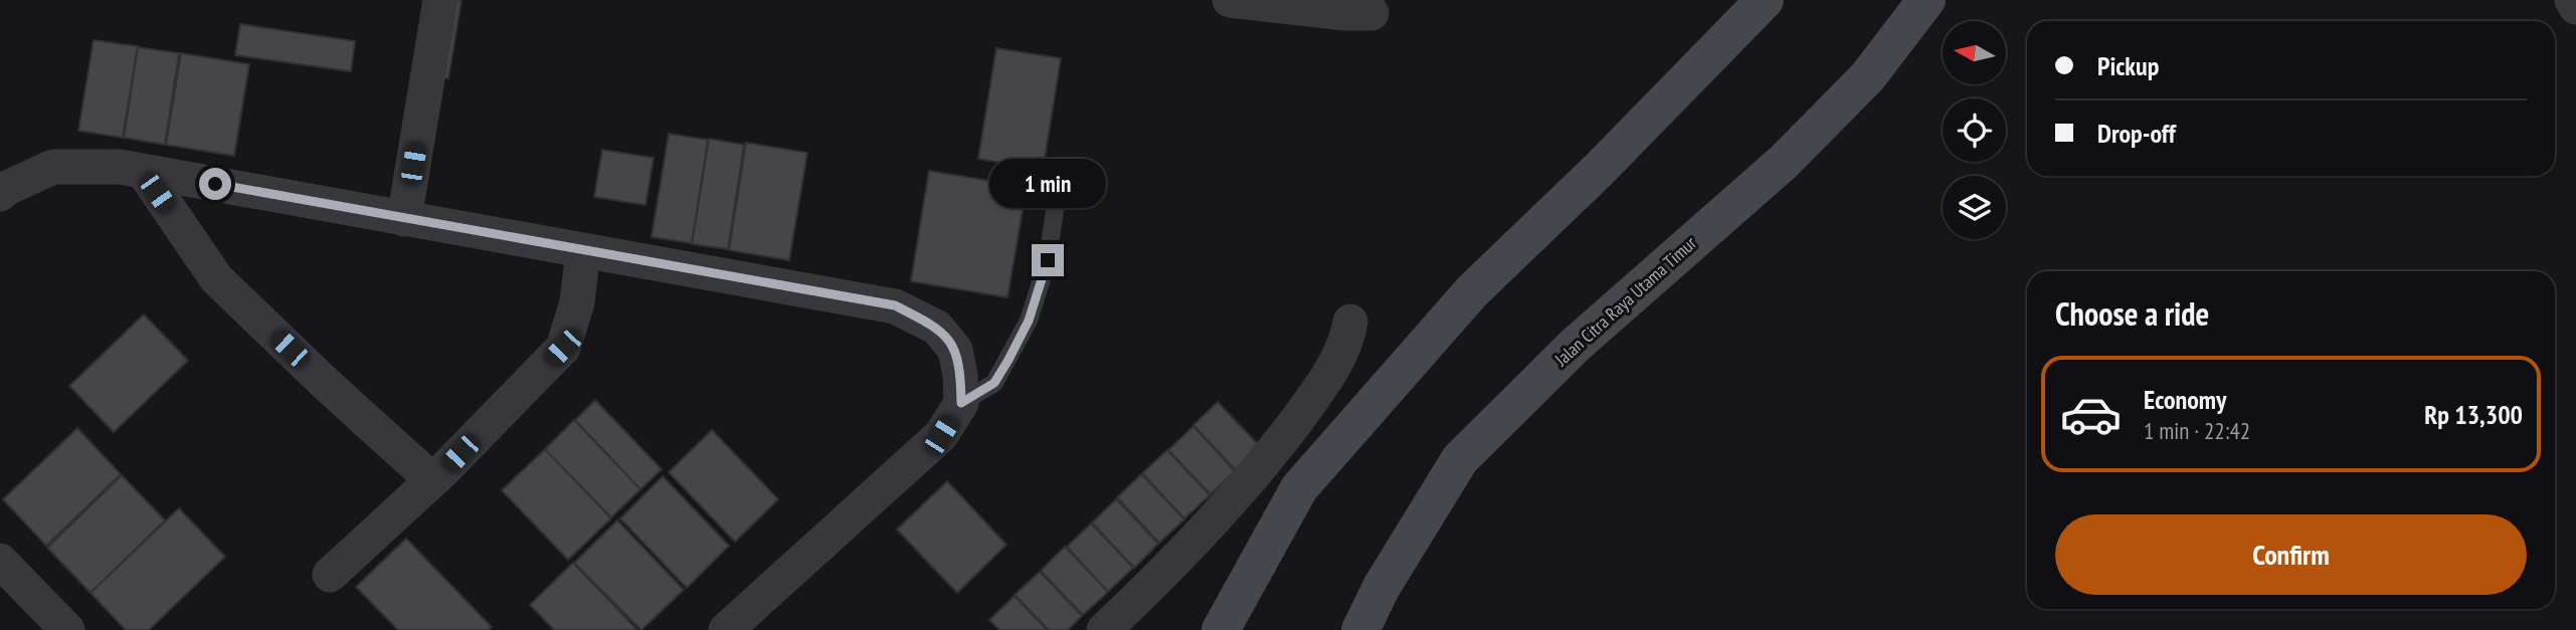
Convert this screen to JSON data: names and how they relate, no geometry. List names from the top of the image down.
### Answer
{
  "streets": {
    "main road": ["Jalan Citra Raya Utama Timur"]
  },
  "north": "left",
  "page": {
    "banner": ["Pickup", "Drop-off"],
    "bubble": "1 min",
    "heading": "Choose a ride",
    "list": [
      {
        "name": "Economy",
        "note": "1 min · 22:42",
        "value": "Rp 13,300"
      }
    ],
    "buttons": "Confirm"
  }
}
